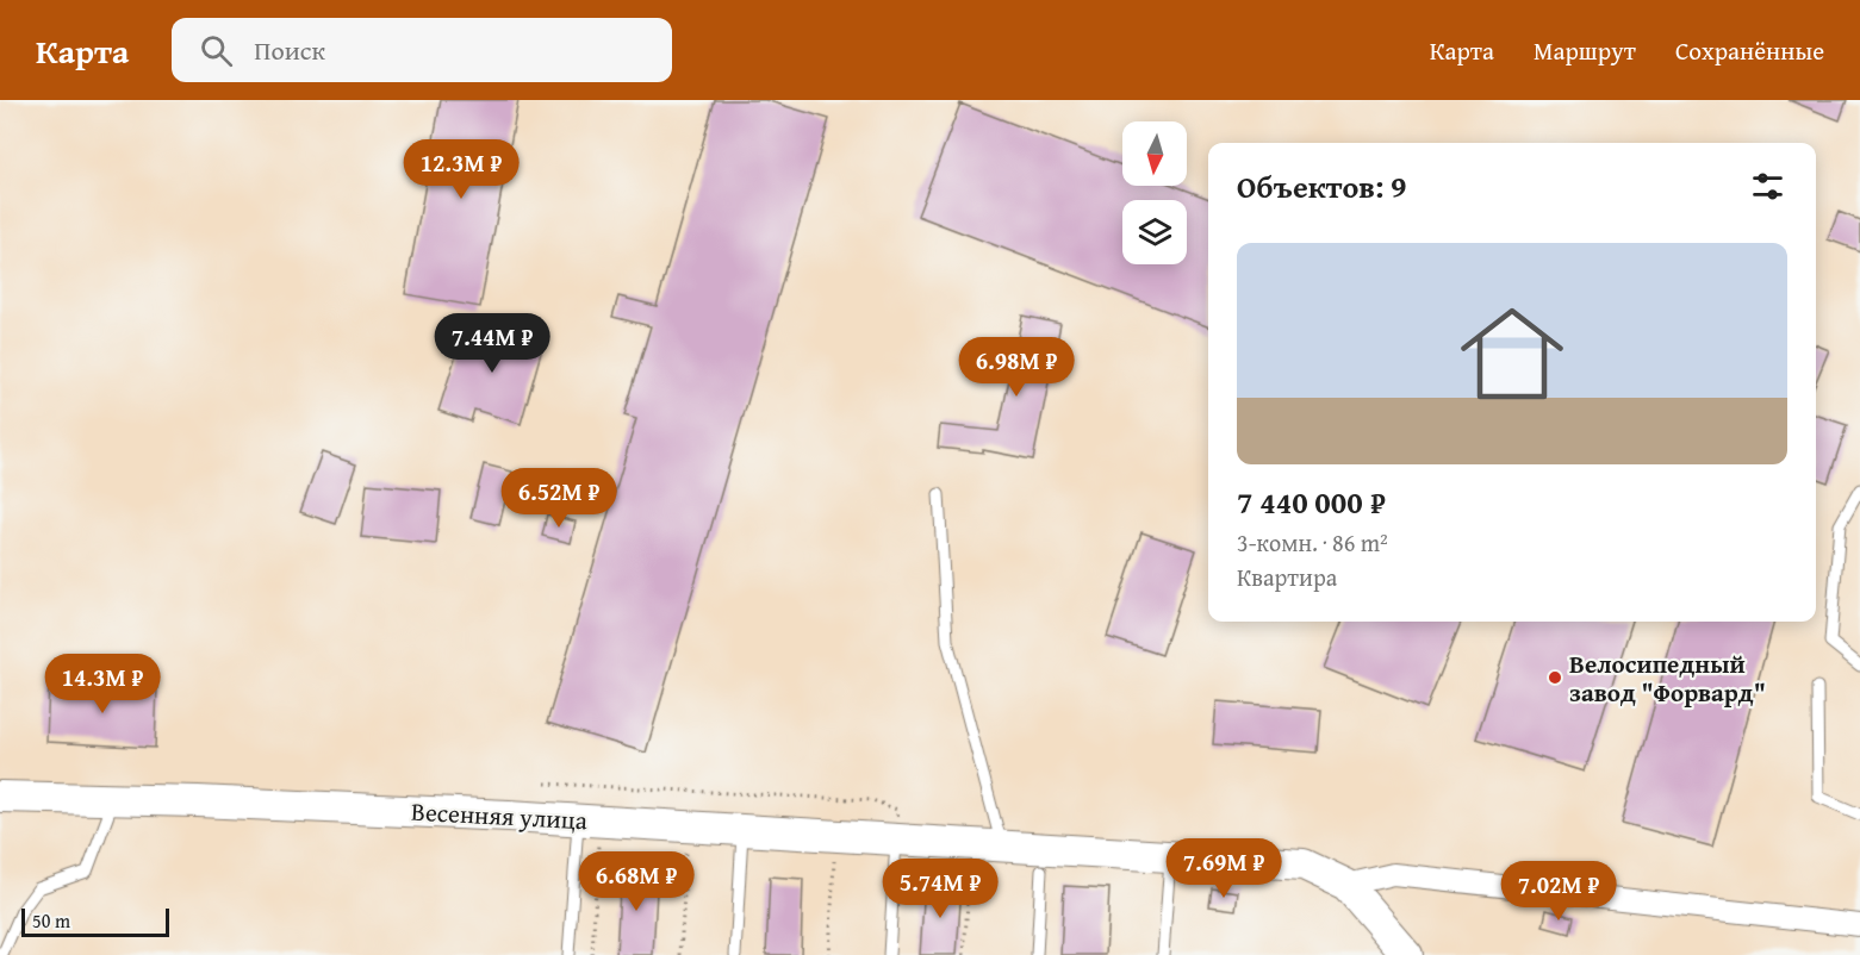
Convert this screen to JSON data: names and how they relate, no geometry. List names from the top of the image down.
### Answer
{
  "streets": {
    "street": ["Весенняя улица"]
  },
  "places": ["Велосипедный завод \"Форвард\""],
  "scale_bar": "50 m",
  "north": "bottom",
  "page": {
    "header": "Карта",
    "search": "Поиск",
    "nav": ["Карта", "Маршрут", "Сохранённые"],
    "price": [
      "12.3M ₽",
      "7.44M ₽",
      "6.98M ₽",
      "6.52M ₽",
      "14.3M ₽",
      "7.69M ₽",
      "6.68M ₽",
      "5.74M ₽",
      "7.02M ₽"
    ],
    "heading": "Объектов: 9",
    "list": [
      {
        "name": "7 440 000 ₽",
        "note": "3-комн. · 86 m² · Квартира"
      }
    ],
    "scale": "50 m"
  }
}
